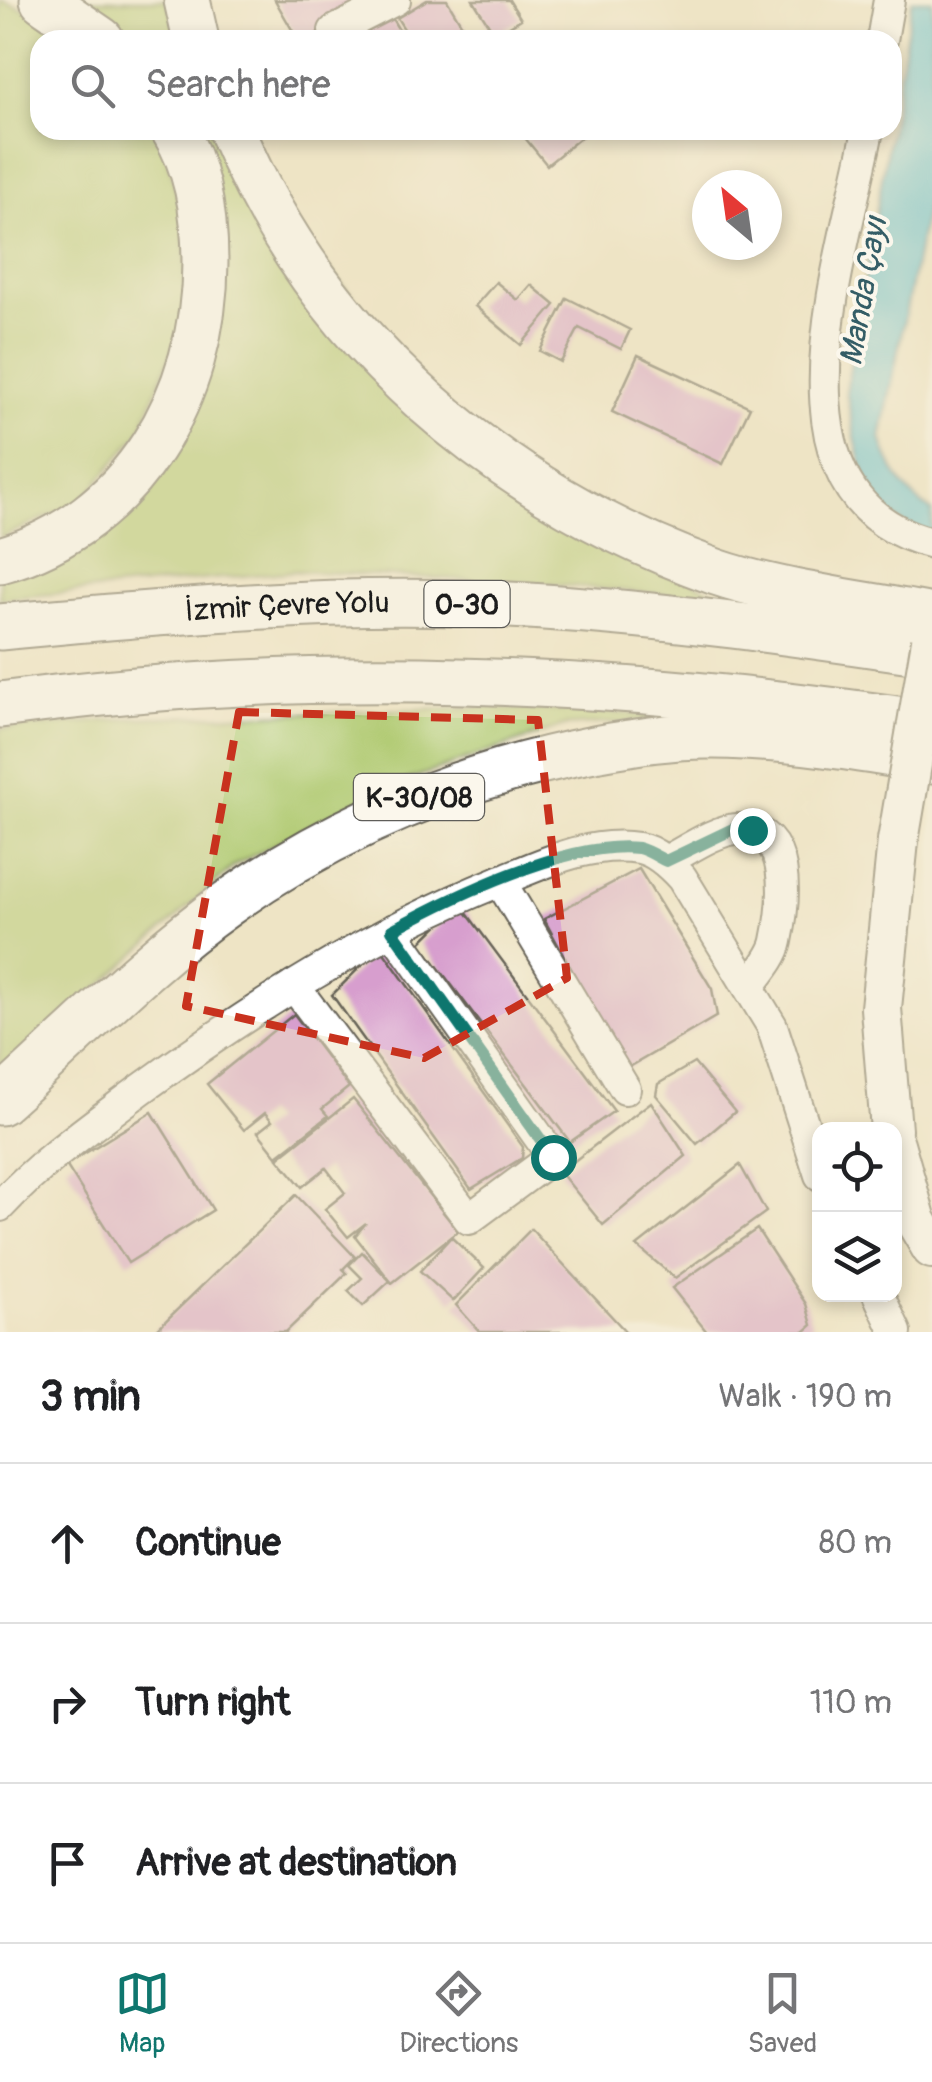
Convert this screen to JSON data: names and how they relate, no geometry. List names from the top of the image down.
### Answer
{
  "streets": {
    "highway": ["O-30", "İzmir Çevre Yolu", "K-30/08"]
  },
  "water": ["Manda Çayı"],
  "north": "top left",
  "page": {
    "search": "Search here",
    "heading": ["3 min", "Walk · 190 m"],
    "list": [
      ["Continue", "80 m"],
      ["Turn right", "110 m"],
      "Arrive at destination"
    ],
    "nav": ["Map", "Directions", "Saved"]
  }
}
